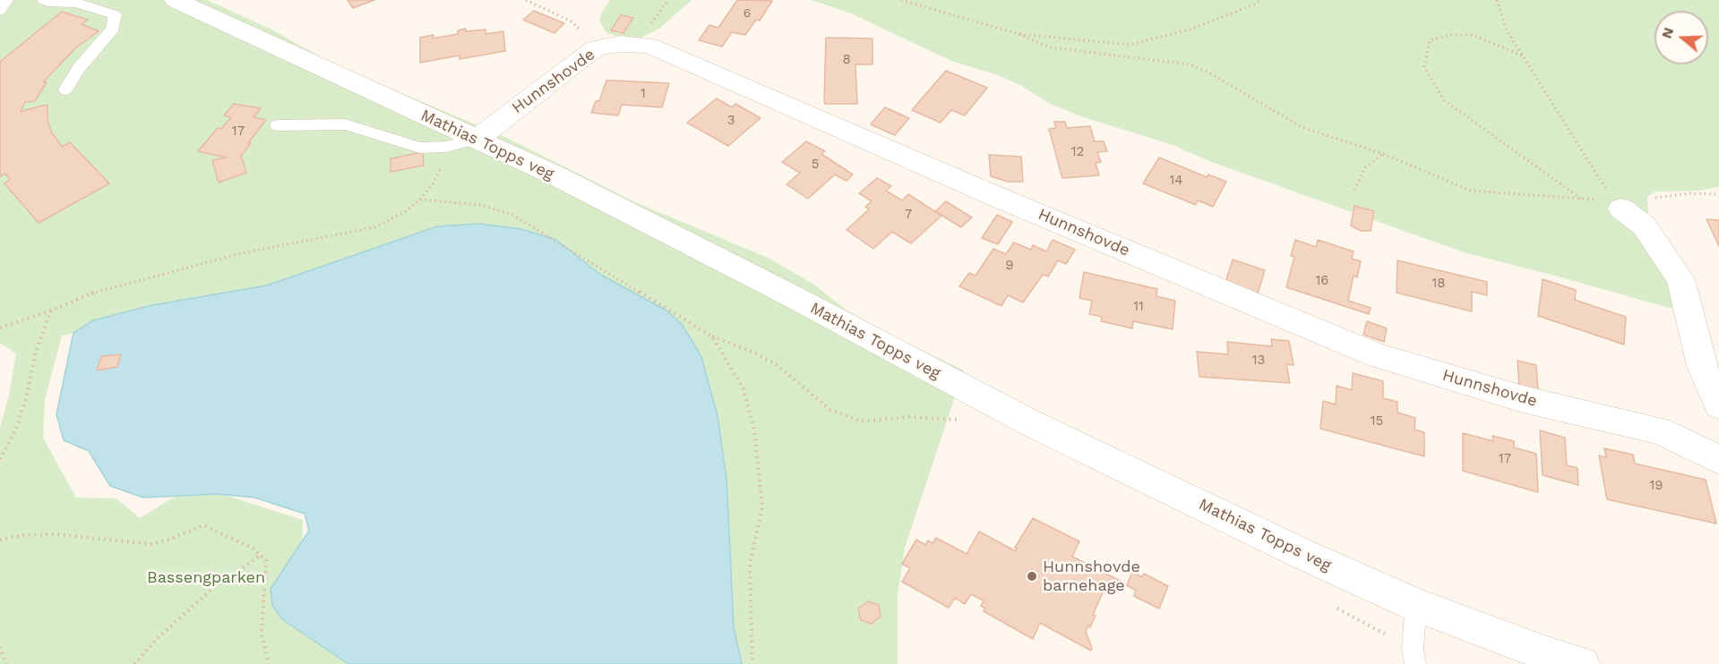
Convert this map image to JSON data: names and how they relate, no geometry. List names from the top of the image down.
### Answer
{
  "streets": {
    "street": ["Hunnshovde", "Mathias Topps veg"]
  },
  "crossings": [
    ["Hunnshovde", "Mathias Topps veg"]
  ],
  "parks": ["Bassengparken"],
  "places": ["Hunnshovde barnehage"],
  "house_numbers": [
    "6",
    "8",
    "1",
    "3",
    "17",
    "12",
    "5",
    "14",
    "7",
    "9",
    "16",
    "18",
    "11",
    "13",
    "15",
    "17",
    "19"
  ],
  "north": "left"
}
